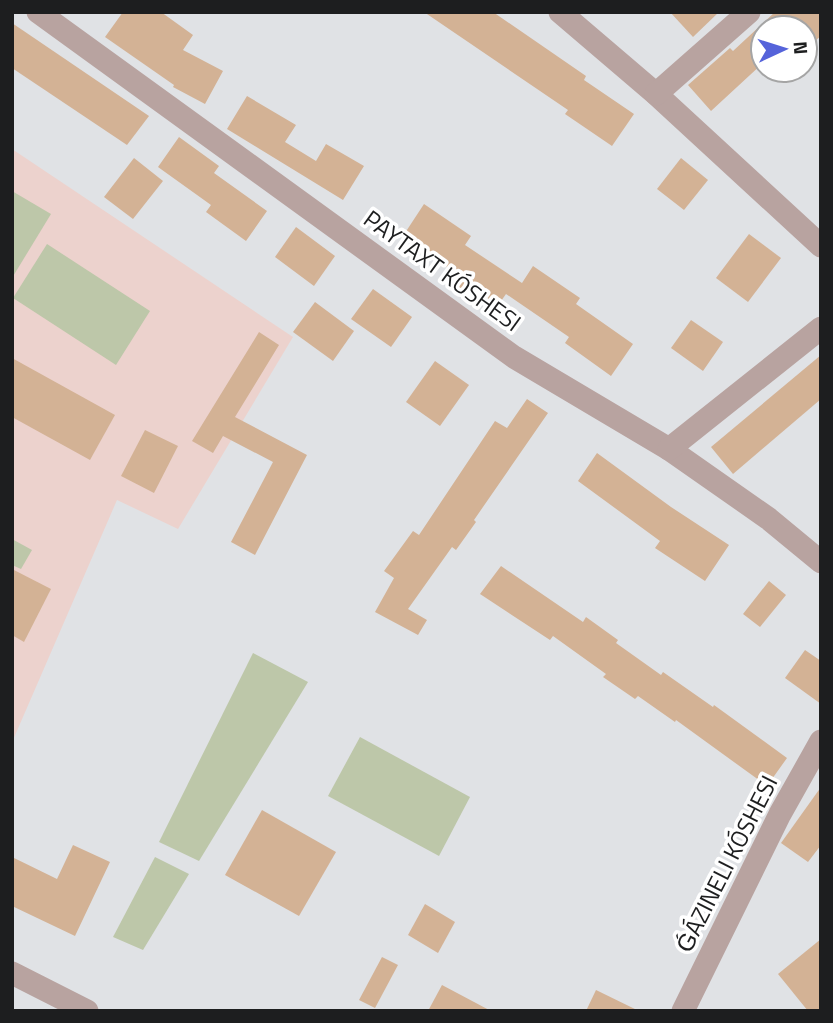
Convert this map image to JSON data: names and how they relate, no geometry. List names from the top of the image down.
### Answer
{
  "streets": {
    "street": ["PAYTAXT KÓSHESI", "ǴÁZINELI KÓSHESI"]
  },
  "north": "right"
}
